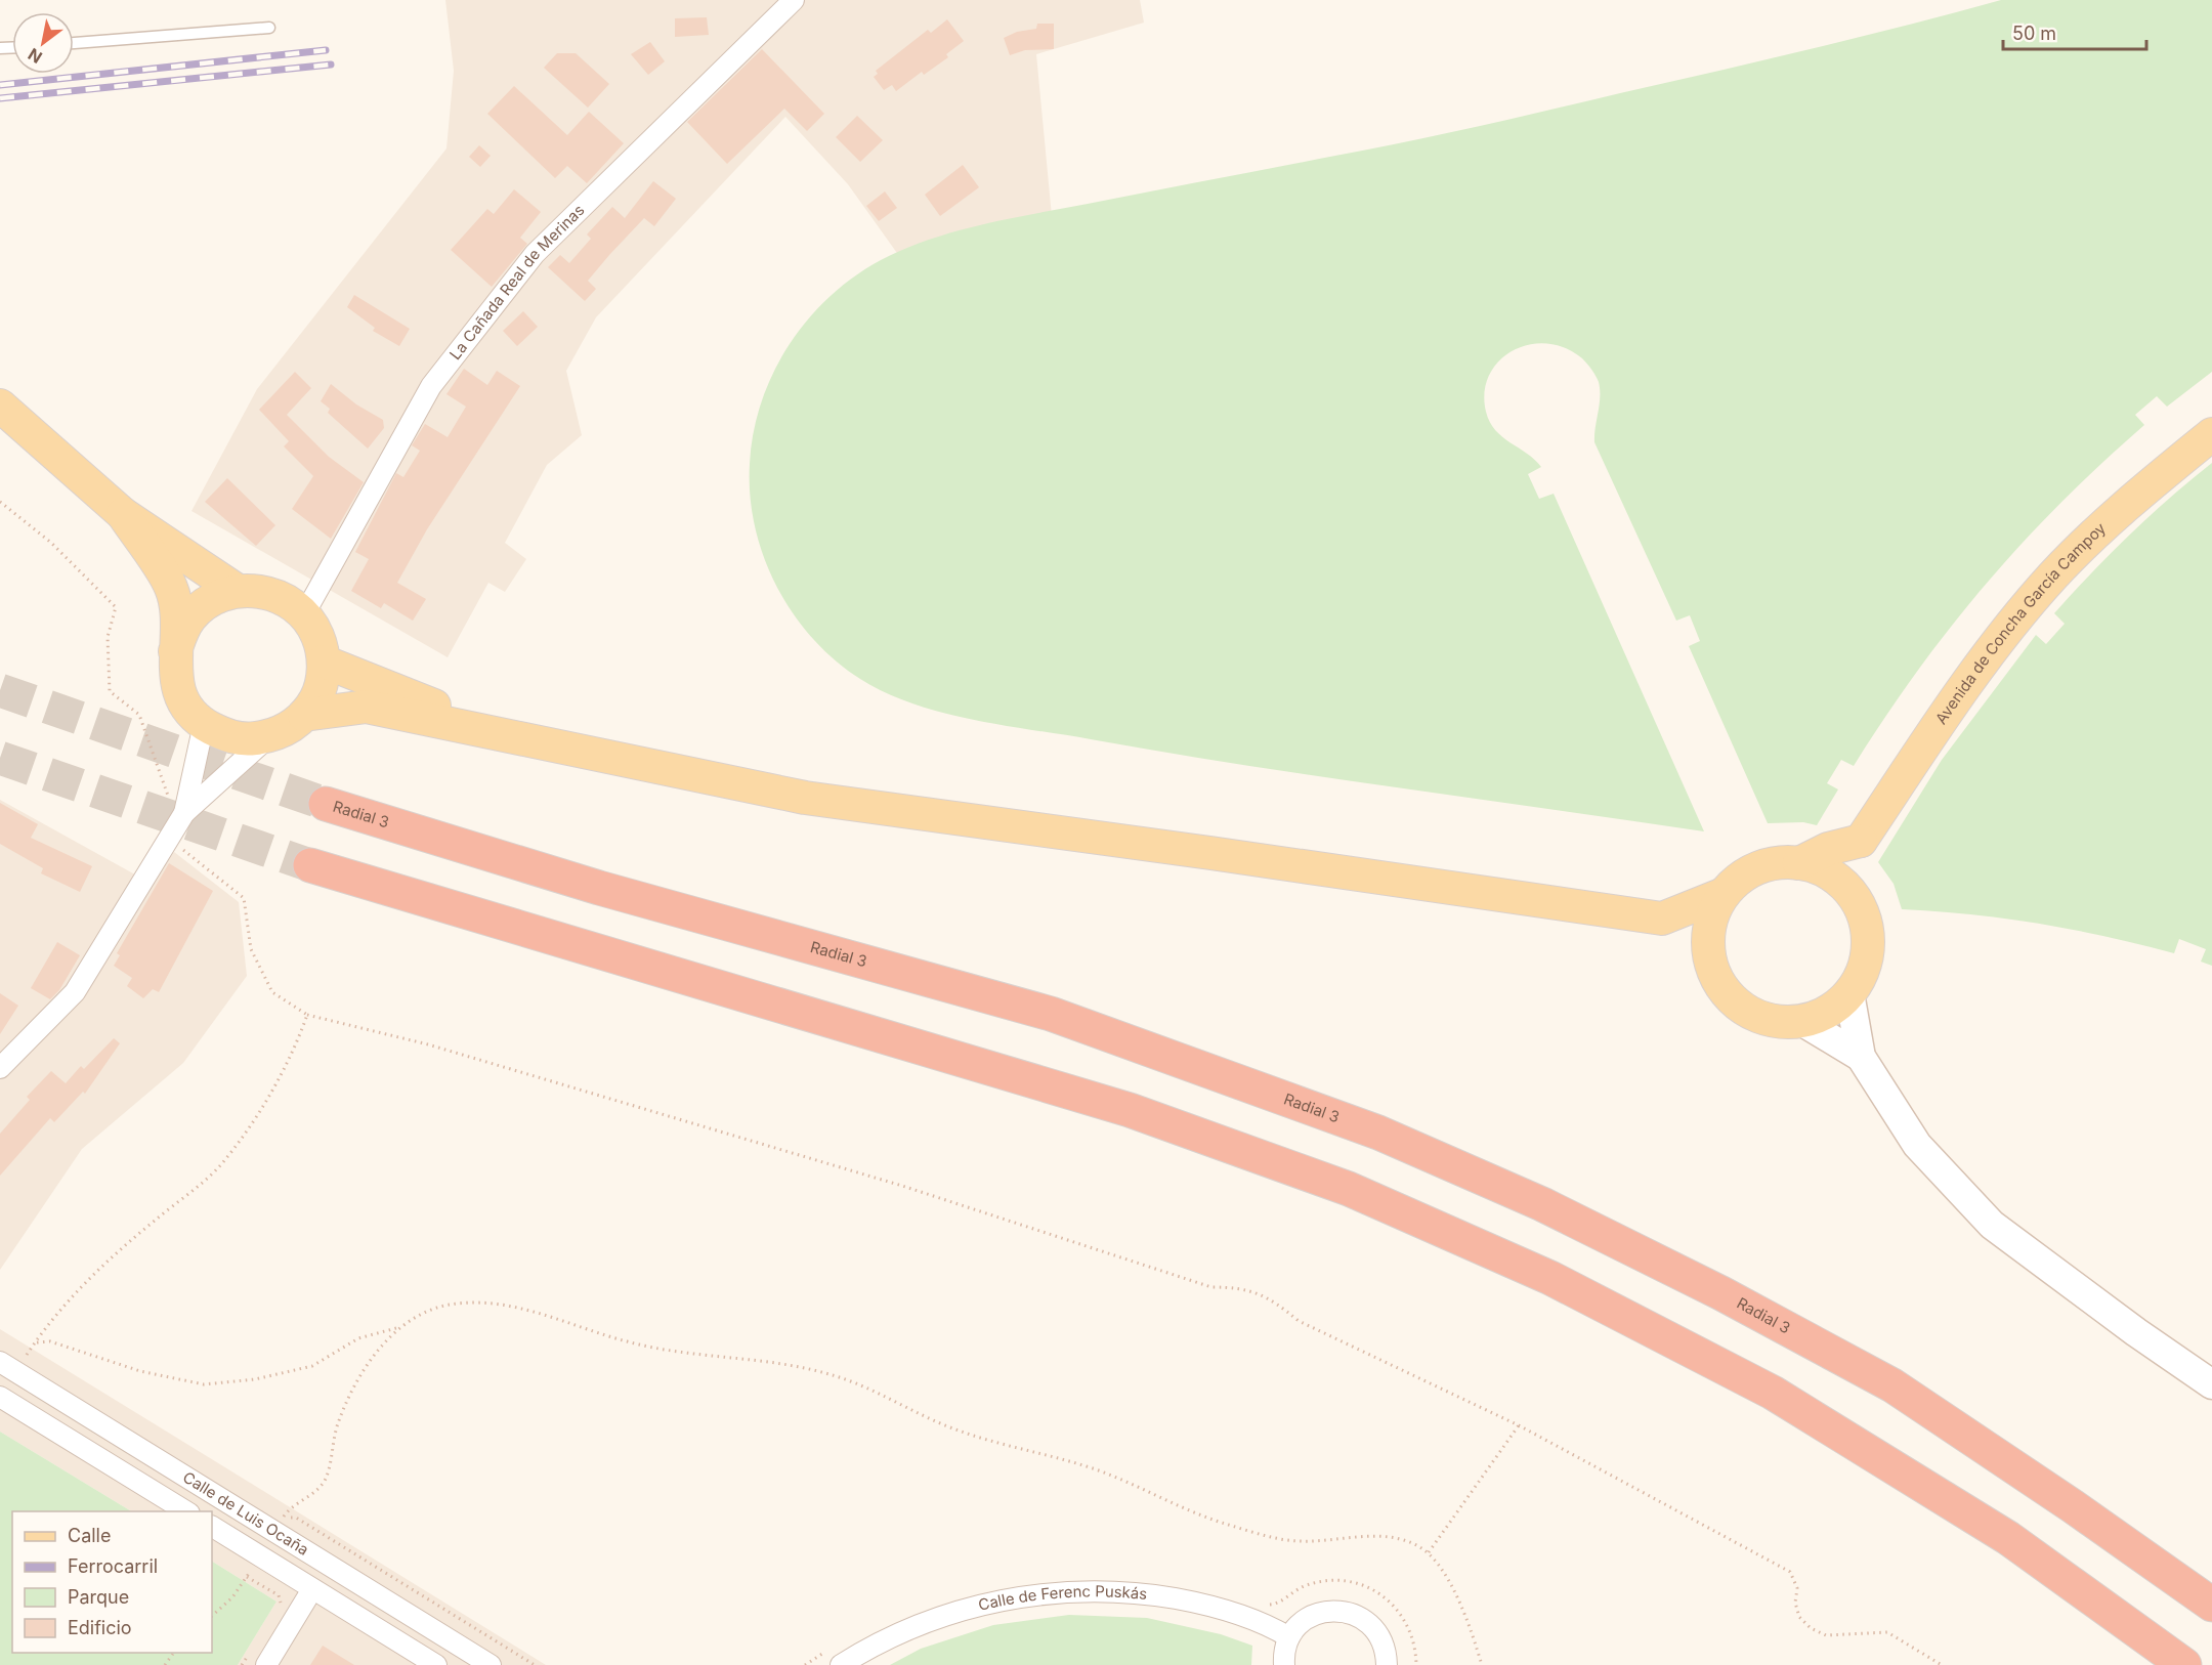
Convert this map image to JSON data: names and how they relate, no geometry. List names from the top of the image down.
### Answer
{
  "streets": {
    "highway": ["Radial 3"],
    "main road": ["Avenida de Concha García Campoy"],
    "street": ["La Cañada Real de Merinas", "Calle de Luis Ocaña", "Calle de Ferenc Puskás"]
  },
  "legend": [
    "Calle",
    "Ferrocarril",
    "Parque",
    "Edificio"
  ],
  "scale_bar": "50 m",
  "north": "bottom left"
}
